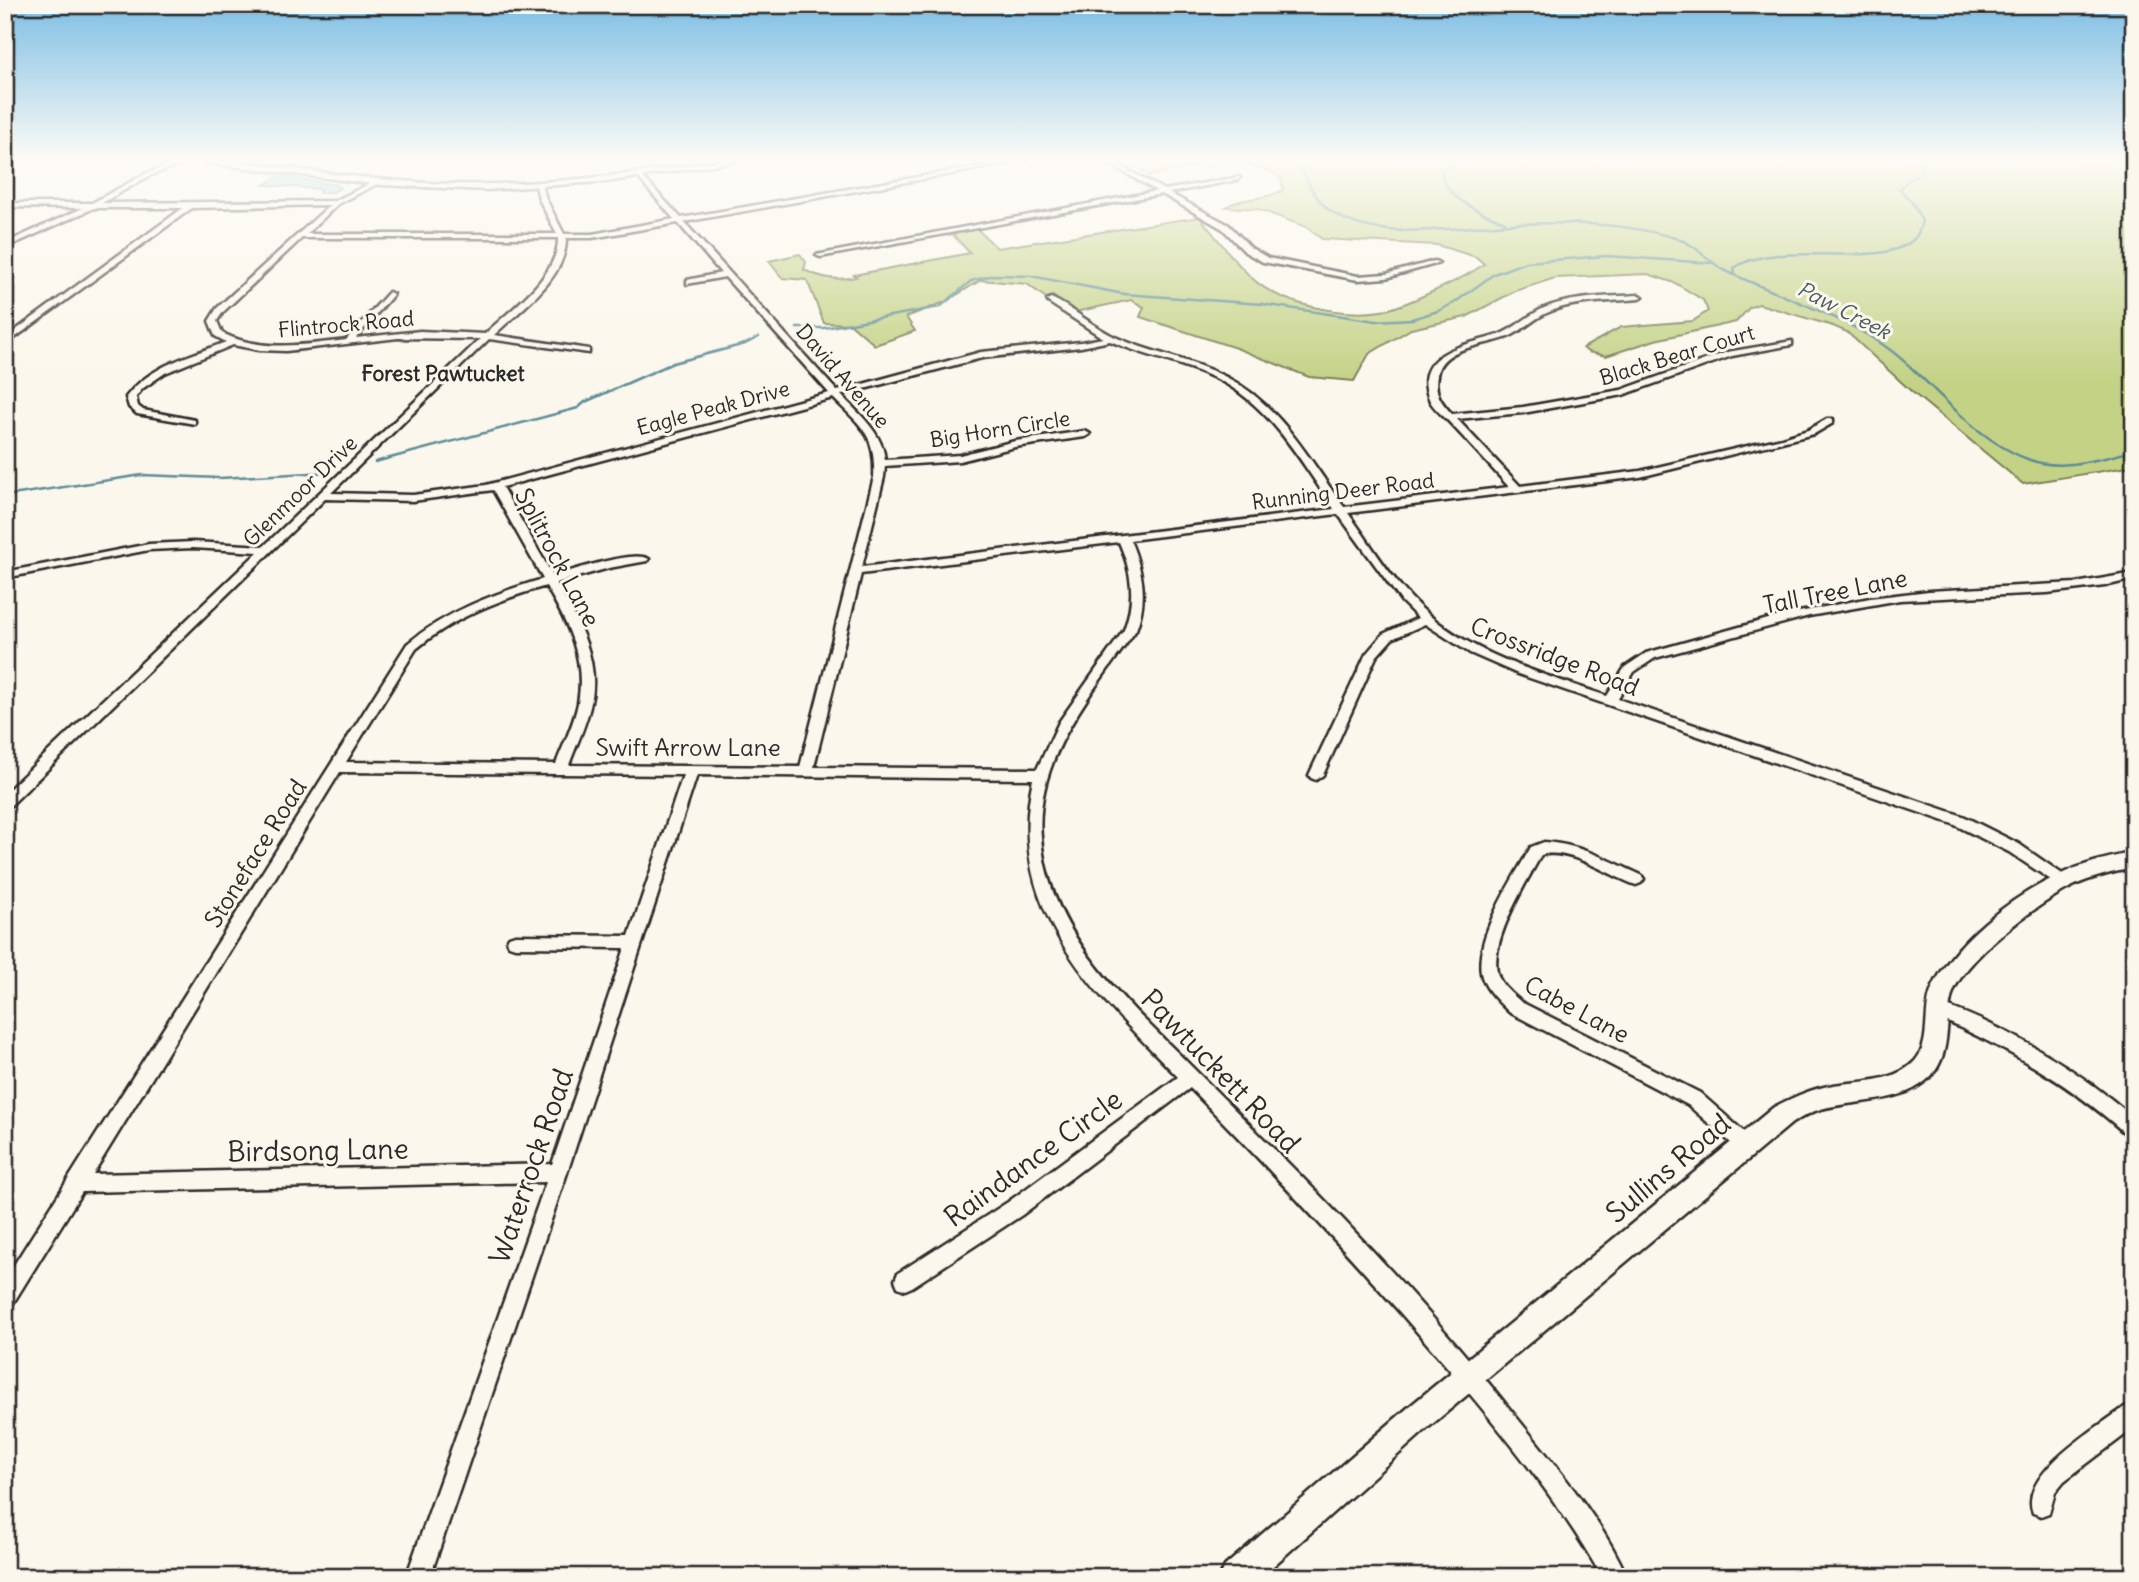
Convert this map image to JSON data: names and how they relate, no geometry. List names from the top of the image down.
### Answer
{
  "streets": {
    "main road": ["Sullins Road"],
    "street": [
      "Flintrock Road",
      "Black Bear Court",
      "David Avenue",
      "Eagle Peak Drive",
      "Big Horn Circle",
      "Glenmoor Drive",
      "Running Deer Road",
      "Splitrock Lane",
      "Tall Tree Lane",
      "Crossridge Road",
      "Swift Arrow Lane",
      "Stoneface Road",
      "Cabe Lane",
      "Pawtuckett Road",
      "Birdsong Lane",
      "Raindance Circle",
      "Waterrock Road"
    ]
  },
  "crossings": [
    ["Flintrock Road", "Glenmoor Drive"],
    ["David Avenue", "Eagle Peak Drive"],
    ["David Avenue", "Big Horn Circle"],
    ["David Avenue", "Running Deer Road"],
    ["David Avenue", "Swift Arrow Lane"],
    ["Eagle Peak Drive", "Glenmoor Drive"],
    ["Eagle Peak Drive", "Splitrock Lane"],
    ["Eagle Peak Drive", "Crossridge Road"],
    ["Running Deer Road", "Crossridge Road"],
    ["Running Deer Road", "Pawtuckett Road"],
    ["Splitrock Lane", "Swift Arrow Lane"],
    ["Splitrock Lane", "Stoneface Road"],
    ["Tall Tree Lane", "Crossridge Road"],
    ["Crossridge Road", "Sullins Road"],
    ["Swift Arrow Lane", "Stoneface Road"],
    ["Swift Arrow Lane", "Pawtuckett Road"],
    ["Swift Arrow Lane", "Waterrock Road"],
    ["Stoneface Road", "Birdsong Lane"],
    ["Cabe Lane", "Sullins Road"],
    ["Pawtuckett Road", "Raindance Circle"],
    ["Pawtuckett Road", "Sullins Road"],
    ["Birdsong Lane", "Waterrock Road"]
  ],
  "districts": ["Forest Pawtucket"],
  "water": ["Paw Creek"]
}
